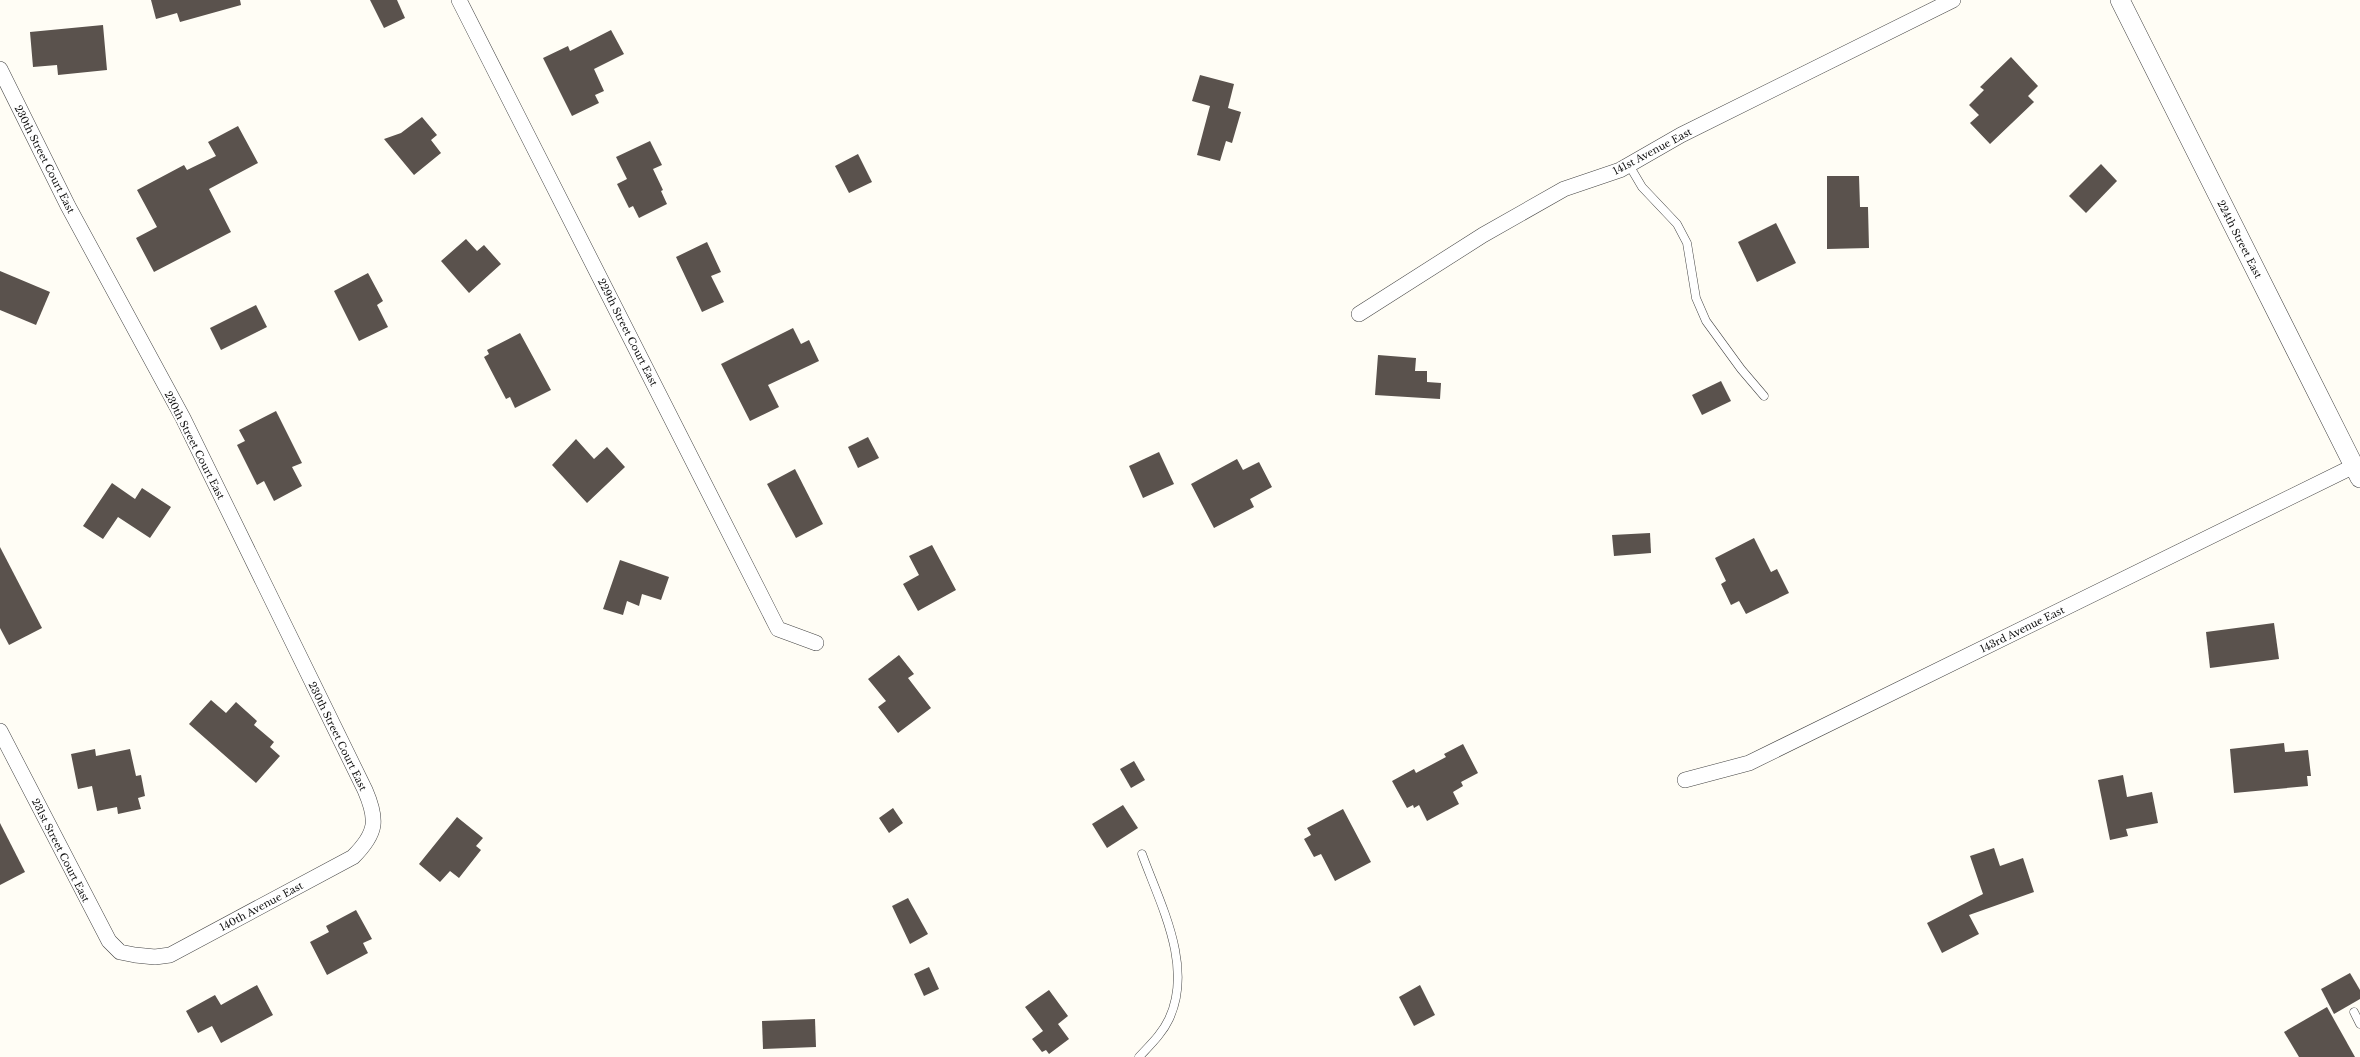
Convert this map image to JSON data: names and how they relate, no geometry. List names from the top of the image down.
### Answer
{
  "streets": {
    "street": [
      "141st Avenue East",
      "230th Street Court East",
      "224th Street East",
      "229th Street Court East",
      "143rd Avenue East",
      "231st Street Court East",
      "140th Avenue East"
    ]
  },
  "crossings": [
    ["230th Street Court East", "140th Avenue East"],
    ["224th Street East", "143rd Avenue East"],
    ["231st Street Court East", "140th Avenue East"]
  ]
}
